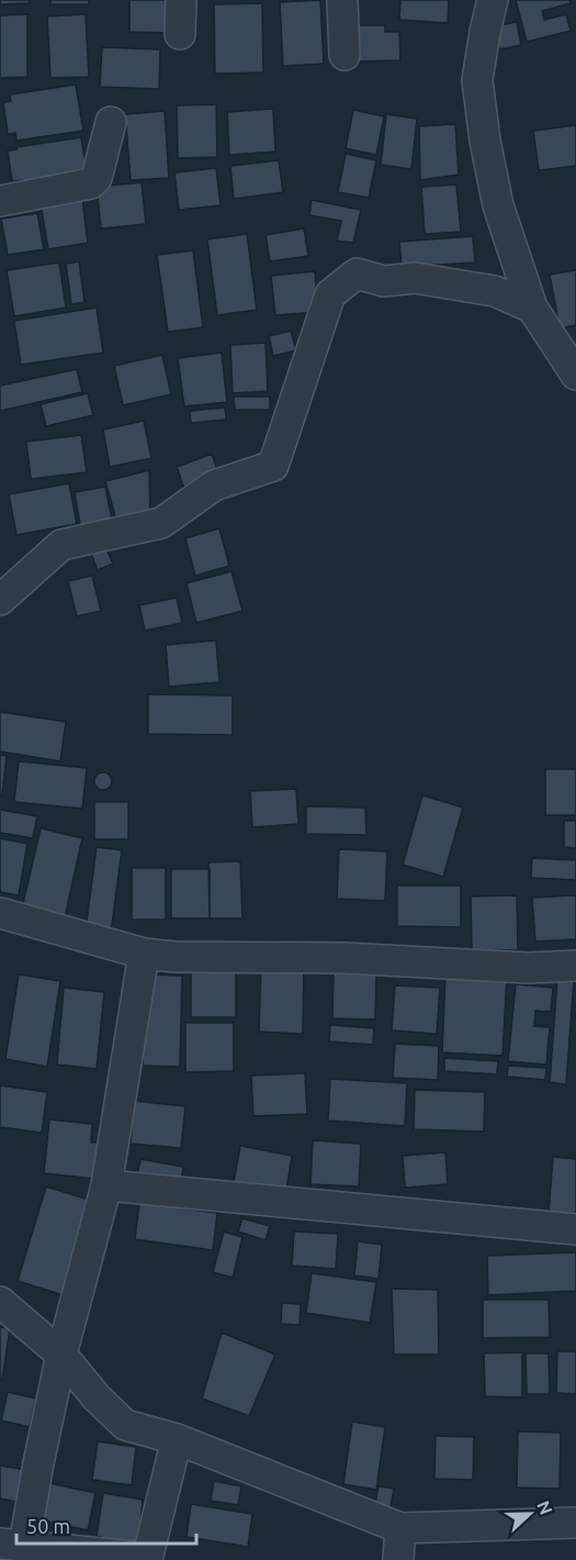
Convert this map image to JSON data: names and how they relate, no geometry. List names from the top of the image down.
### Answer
{
  "scale_bar": "50 m",
  "north": "right"
}
